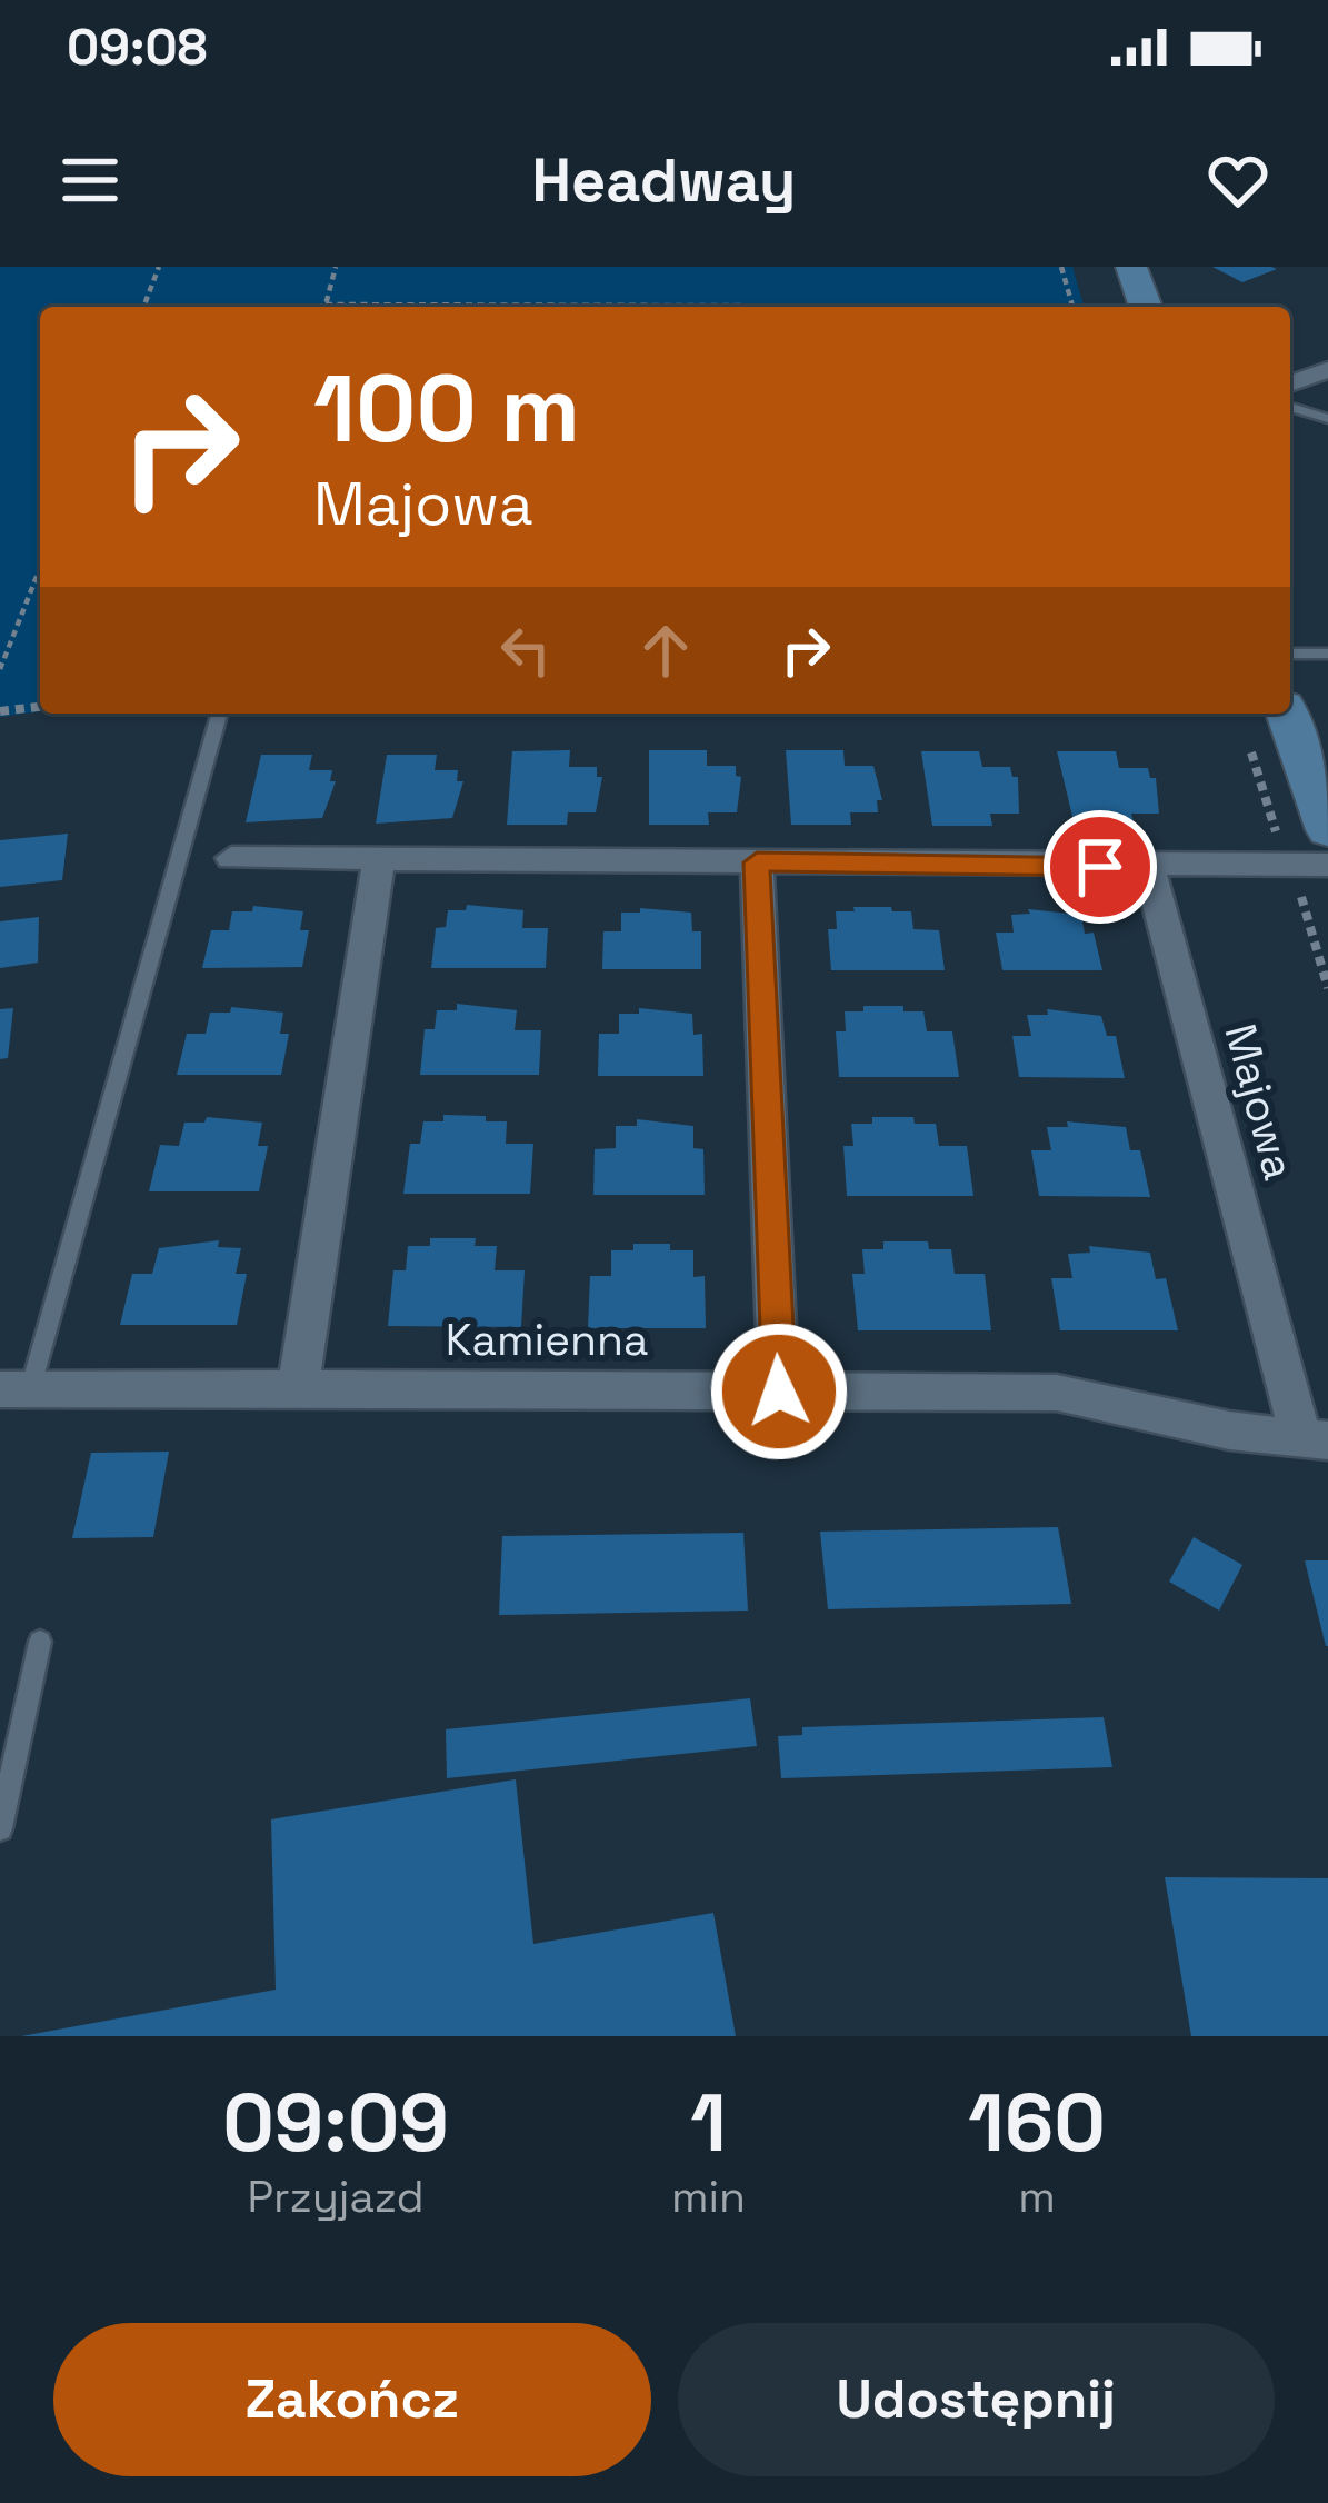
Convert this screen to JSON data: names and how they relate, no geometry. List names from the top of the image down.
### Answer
{
  "streets": {
    "street": ["Majowa", "Kamienna"]
  },
  "crossings": [
    ["Majowa", "Kamienna"]
  ],
  "page": {
    "status": "09:08",
    "header": "Headway",
    "turn": ["100 m", "Majowa"],
    "eta": [
      "09:09",
      "Przyjazd",
      "1",
      "min",
      "160",
      "m"
    ],
    "buttons": ["Zakończ", "Udostępnij"]
  }
}
